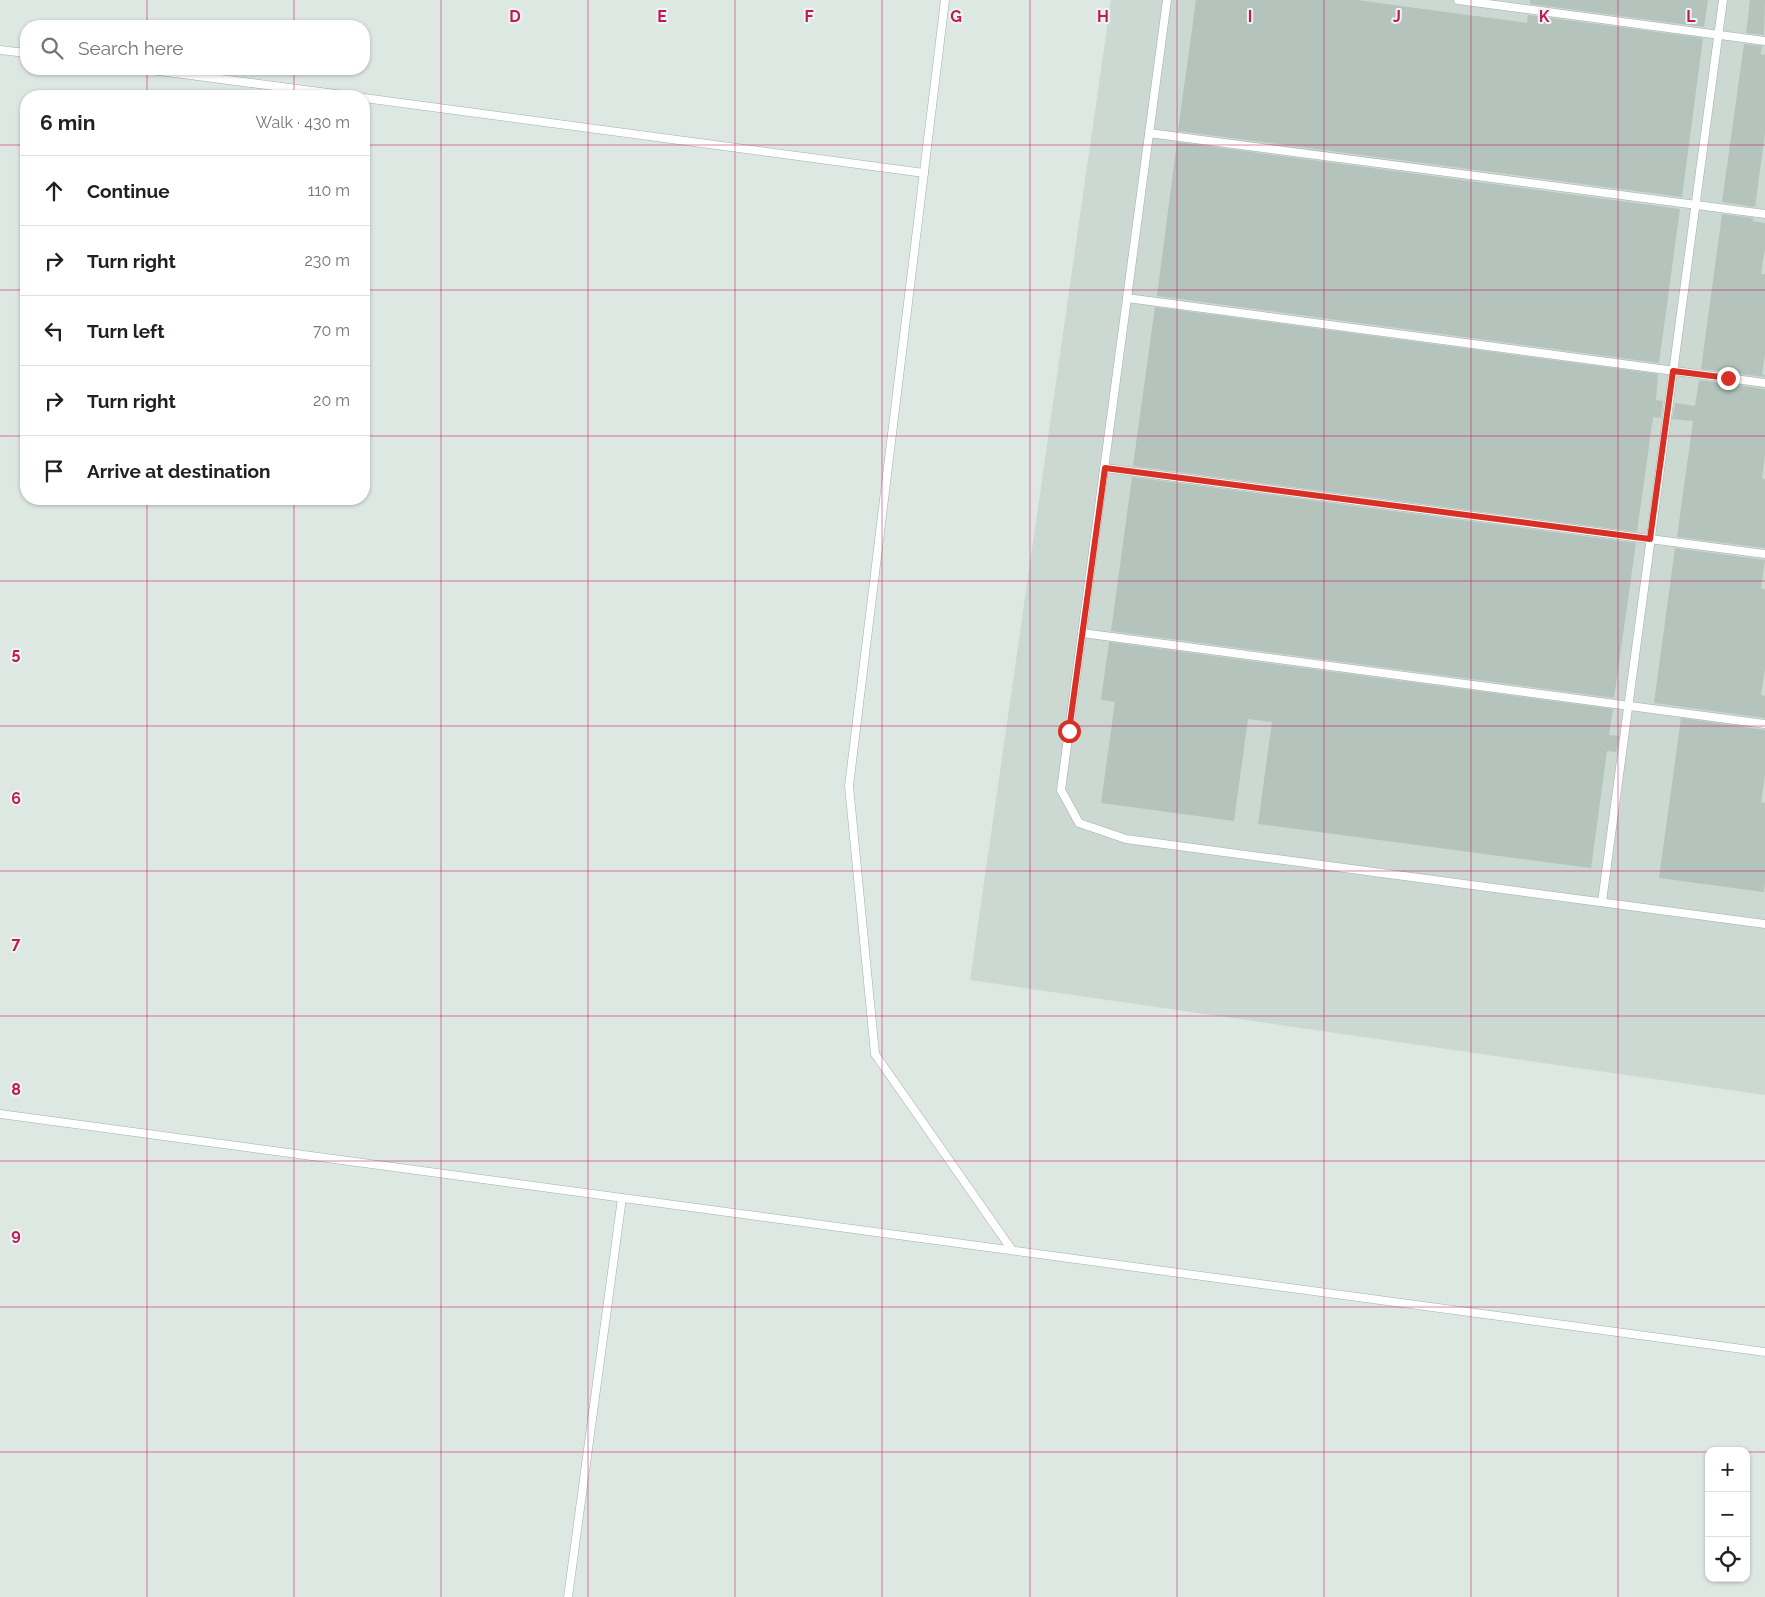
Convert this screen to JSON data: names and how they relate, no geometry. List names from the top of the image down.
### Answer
{
  "page": {
    "search": "Search here",
    "heading": ["6 min", "Walk · 430 m"],
    "list": [
      ["Continue", "110 m"],
      ["Turn right", "230 m"],
      ["Turn left", "70 m"],
      ["Turn right", "20 m"],
      "Arrive at destination"
    ],
    "map_buttons": ["+", "−"]
  },
  "grid": {
    "columns": [
      "D",
      "E",
      "F",
      "G",
      "H",
      "I",
      "J",
      "K",
      "L"
    ],
    "rows": [
      "5",
      "6",
      "7",
      "8",
      "9"
    ]
  }
}
